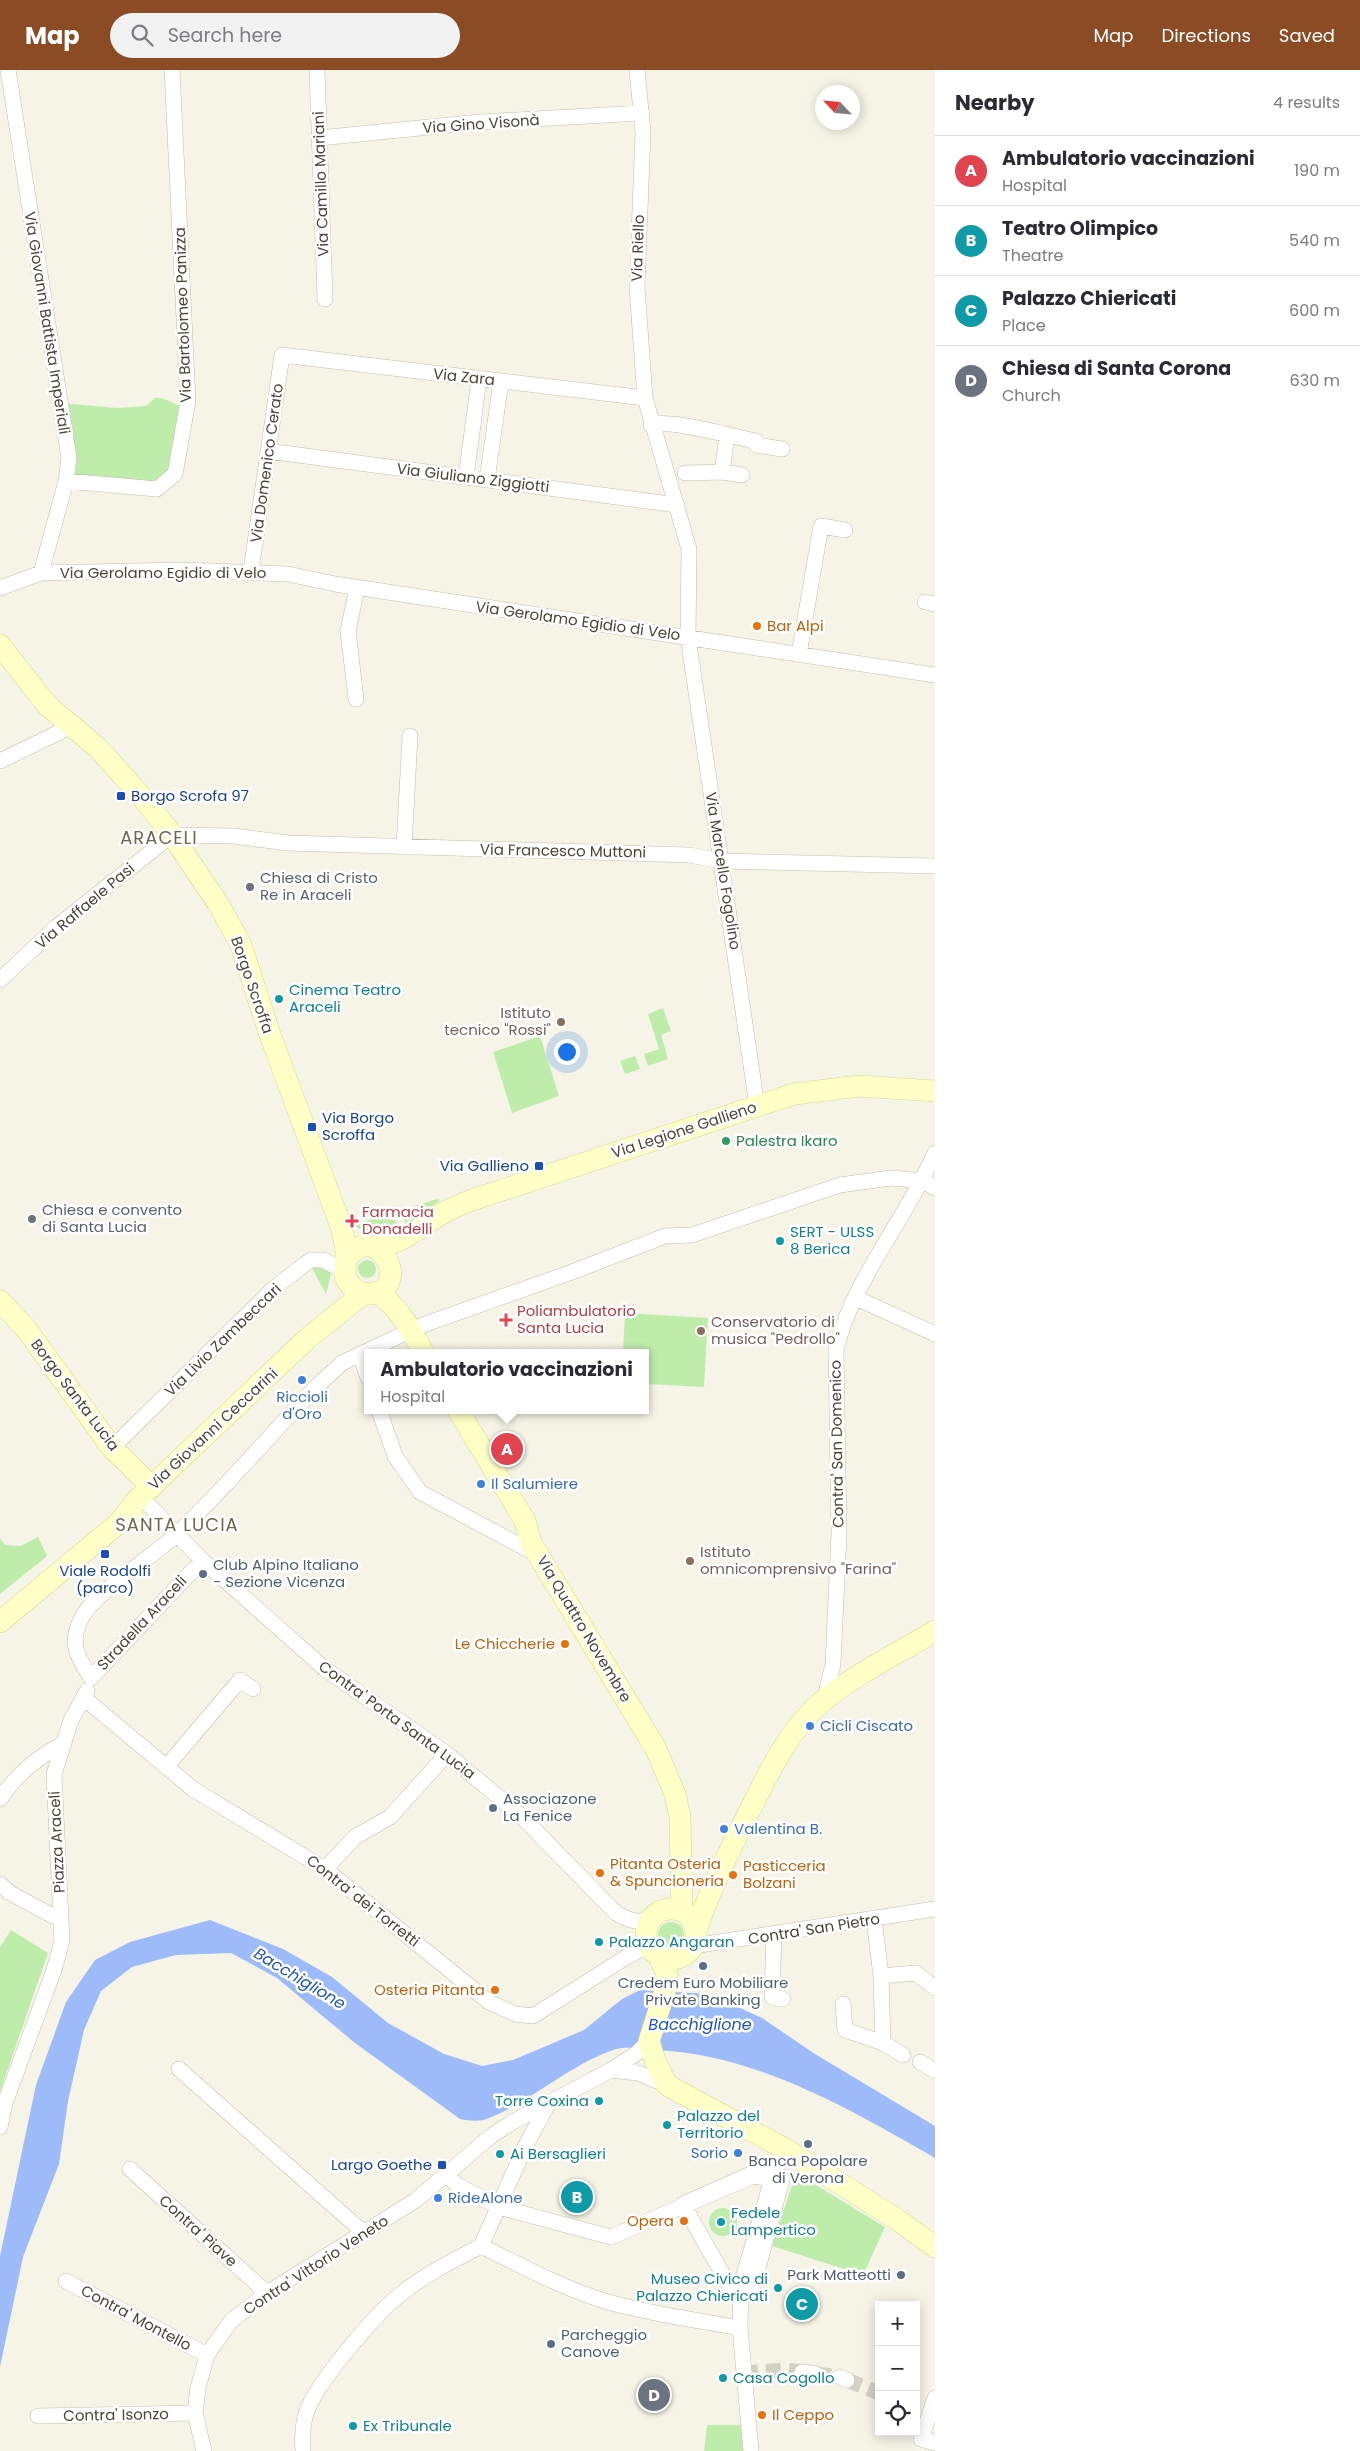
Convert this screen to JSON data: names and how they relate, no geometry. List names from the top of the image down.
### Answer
{
  "streets": {
    "main road": [
      "Borgo Scroffa",
      "Via Legione Gallieno",
      "Borgo Santa Lucia",
      "Via Giovanni Ceccarini",
      "Via Quattro Novembre"
    ],
    "street": [
      "Via Gino Visonà",
      "Via Camillo Mariani",
      "Via Riello",
      "Via Bartolomeo Panizza",
      "Via Giovanni Battista Imperiali",
      "Via Zara",
      "Via Domenico Cerato",
      "Via Giuliano Ziggiotti",
      "Via Gerolamo Egidio di Velo",
      "Via Francesco Muttoni",
      "Via Marcello Fogolino",
      "Via Raffaele Pasi",
      "Via Livio Zambeccari",
      "Contra' San Domenico",
      "Stradella Araceli",
      "Contra' Porta Santa Lucia",
      "Piazza Araceli",
      "Contra' dei Torretti",
      "Contra' San Pietro",
      "Contra' Piave",
      "Contra' Vittorio Veneto",
      "Contra' Montello",
      "Contra' Isonzo"
    ]
  },
  "crossings": [
    ["Via Gino Visonà", "Via Camillo Mariani"],
    ["Via Gino Visonà", "Via Riello"],
    ["Via Riello", "Via Zara"],
    ["Via Riello", "Via Giuliano Ziggiotti"],
    ["Via Riello", "Via Gerolamo Egidio di Velo"],
    ["Via Riello", "Via Marcello Fogolino"],
    ["Via Bartolomeo Panizza", "Via Giovanni Battista Imperiali"],
    ["Via Giovanni Battista Imperiali", "Via Gerolamo Egidio di Velo"],
    ["Via Zara", "Via Domenico Cerato"],
    ["Via Domenico Cerato", "Via Giuliano Ziggiotti"],
    ["Via Domenico Cerato", "Via Gerolamo Egidio di Velo"],
    ["Via Gerolamo Egidio di Velo", "Via Marcello Fogolino"],
    ["Via Francesco Muttoni", "Via Marcello Fogolino"],
    ["Via Francesco Muttoni", "Via Raffaele Pasi"],
    ["Via Francesco Muttoni", "Borgo Scroffa"],
    ["Via Marcello Fogolino", "Via Legione Gallieno"],
    ["Via Raffaele Pasi", "Borgo Scroffa"],
    ["Borgo Scroffa", "Via Legione Gallieno"],
    ["Borgo Scroffa", "Via Livio Zambeccari"],
    ["Borgo Scroffa", "Via Giovanni Ceccarini"],
    ["Via Legione Gallieno", "Via Livio Zambeccari"],
    ["Via Legione Gallieno", "Via Giovanni Ceccarini"],
    ["Via Livio Zambeccari", "Borgo Santa Lucia"],
    ["Via Livio Zambeccari", "Via Giovanni Ceccarini"],
    ["Borgo Santa Lucia", "Via Giovanni Ceccarini"],
    ["Borgo Santa Lucia", "Contra' Porta Santa Lucia"],
    ["Via Giovanni Ceccarini", "Contra' Porta Santa Lucia"],
    ["Stradella Araceli", "Piazza Araceli"],
    ["Via Quattro Novembre", "Contra' Porta Santa Lucia"],
    ["Via Quattro Novembre", "Contra' San Pietro"],
    ["Piazza Araceli", "Contra' dei Torretti"],
    ["Contra' Piave", "Contra' Vittorio Veneto"],
    ["Contra' Vittorio Veneto", "Contra' Montello"],
    ["Contra' Vittorio Veneto", "Contra' Isonzo"]
  ],
  "districts": ["ARACELI", "SANTA LUCIA"],
  "water": ["Bacchiglione"],
  "places": {
    "other": [
      "Bar Alpi",
      "Chiesa di Cristo Re in Araceli",
      "Cinema Teatro Araceli",
      "Istituto tecnico \"Rossi\"",
      "Palestra Ikaro",
      "Chiesa e convento di Santa Lucia",
      "SERT - ULSS 8 Berica",
      "Conservatorio di musica \"Pedrollo\"",
      "Riccioli d'Oro",
      "Il Salumiere",
      "Istituto omnicomprensivo \"Farina\"",
      "Club Alpino Italiano - Sezione Vicenza",
      "Le Chiccherie",
      "Cicli Ciscato",
      "Associazone La Fenice",
      "Valentina B.",
      "Pitanta Osteria & Spuncioneria",
      "Pasticceria Bolzani",
      "Palazzo Angaran",
      "Credem Euro Mobiliare Private Banking",
      "Osteria Pitanta",
      "Torre Coxina",
      "Palazzo del Territorio",
      "Banca Popolare di Verona",
      "Sorio",
      "Ai Bersaglieri",
      "RideAlone",
      "Opera",
      "Fedele Lampertico",
      "Park Matteotti",
      "Museo Civico di Palazzo Chiericati",
      "Parcheggio Canove",
      "Casa Cogollo",
      "Il Ceppo",
      "Ex Tribunale"
    ],
    "transit": [
      "Borgo Scrofa 97",
      "Via Borgo Scroffa",
      "Via Gallieno",
      "Viale Rodolfi (parco)",
      "Largo Goethe"
    ],
    "health": ["Farmacia Donadelli", "Poliambulatorio Santa Lucia"]
  },
  "north": "top left",
  "page": {
    "header": "Map",
    "search": "Search here",
    "nav": ["Map", "Directions", "Saved"],
    "heading": ["Nearby", "4 results"],
    "list": [
      {
        "mark": "A",
        "name": "Ambulatorio vaccinazioni",
        "note": "Hospital",
        "value": "190 m"
      },
      {
        "mark": "B",
        "name": "Teatro Olimpico",
        "note": "Theatre",
        "value": "540 m"
      },
      {
        "mark": "C",
        "name": "Palazzo Chiericati",
        "note": "Place",
        "value": "600 m"
      },
      {
        "mark": "D",
        "name": "Chiesa di Santa Corona",
        "note": "Church",
        "value": "630 m"
      }
    ],
    "popup": ["Ambulatorio vaccinazioni", "Hospital"],
    "pins": [
      "A",
      "B",
      "C",
      "D"
    ],
    "map_buttons": ["+", "−"]
  }
}
